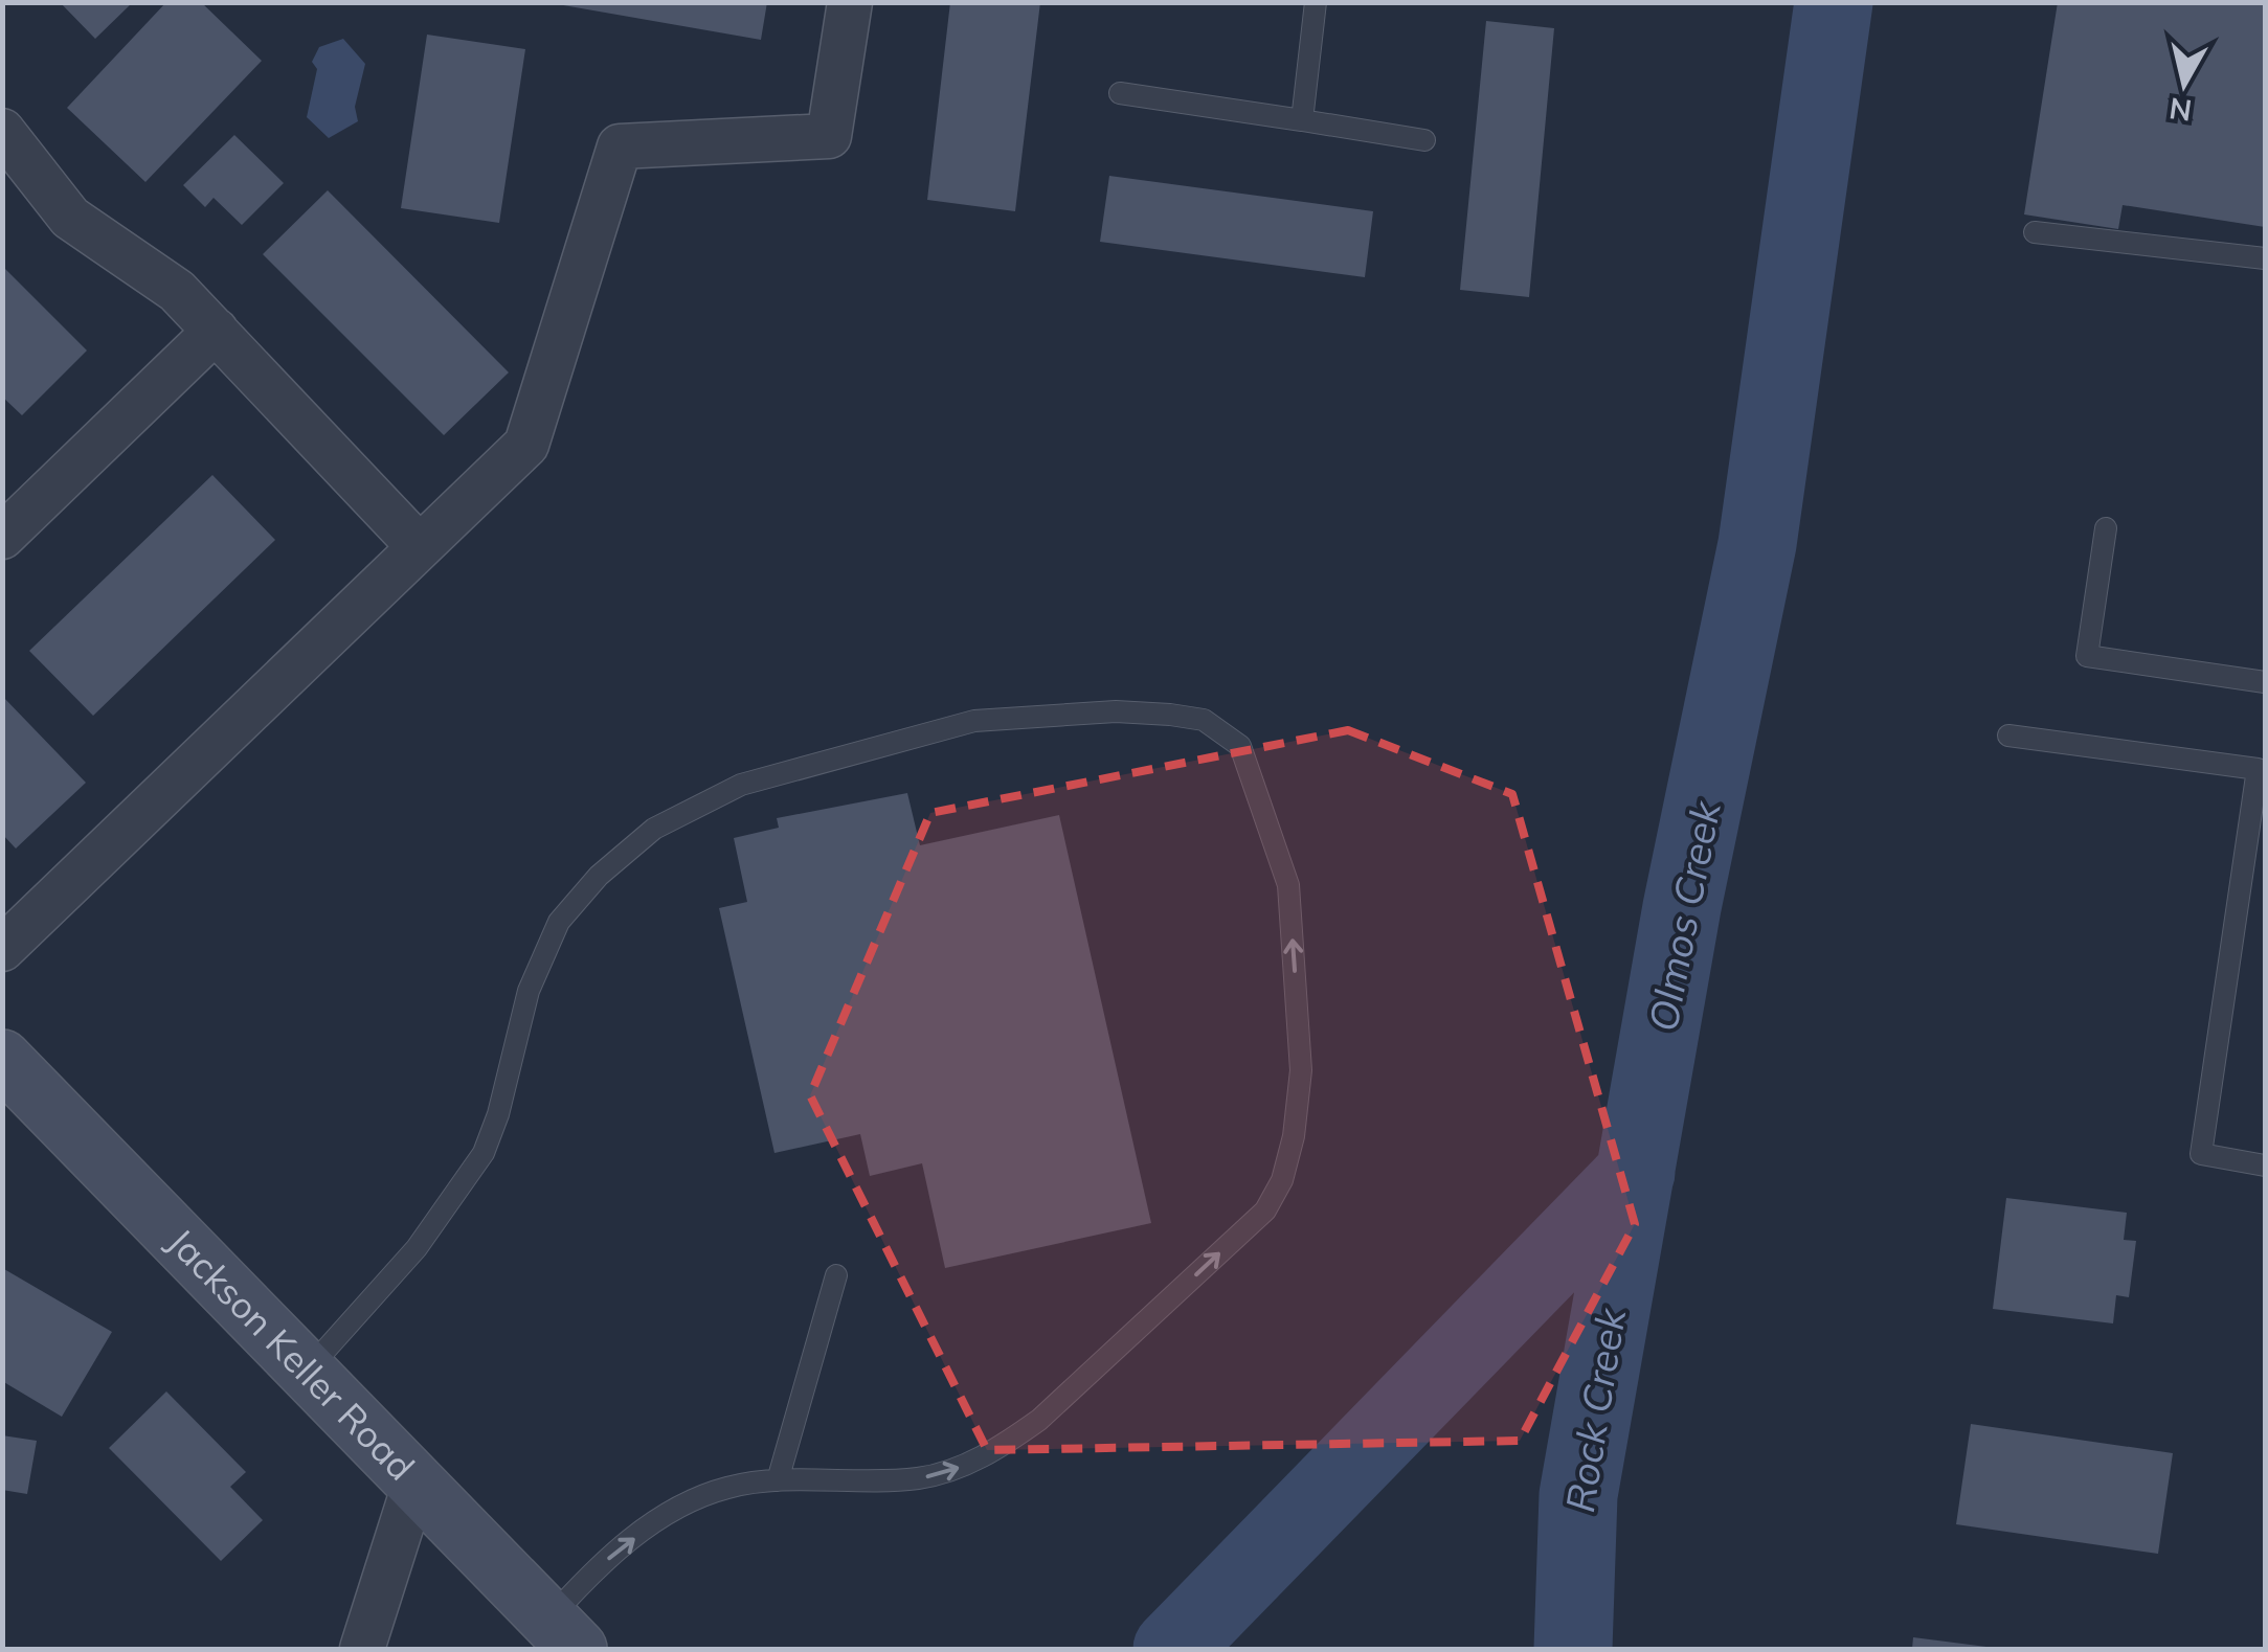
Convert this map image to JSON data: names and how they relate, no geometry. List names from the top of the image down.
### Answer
{
  "streets": {
    "main road": ["Jackson Keller Road"]
  },
  "water": ["Olmos Creek", "Rock Creek"],
  "north": "bottom"
}
